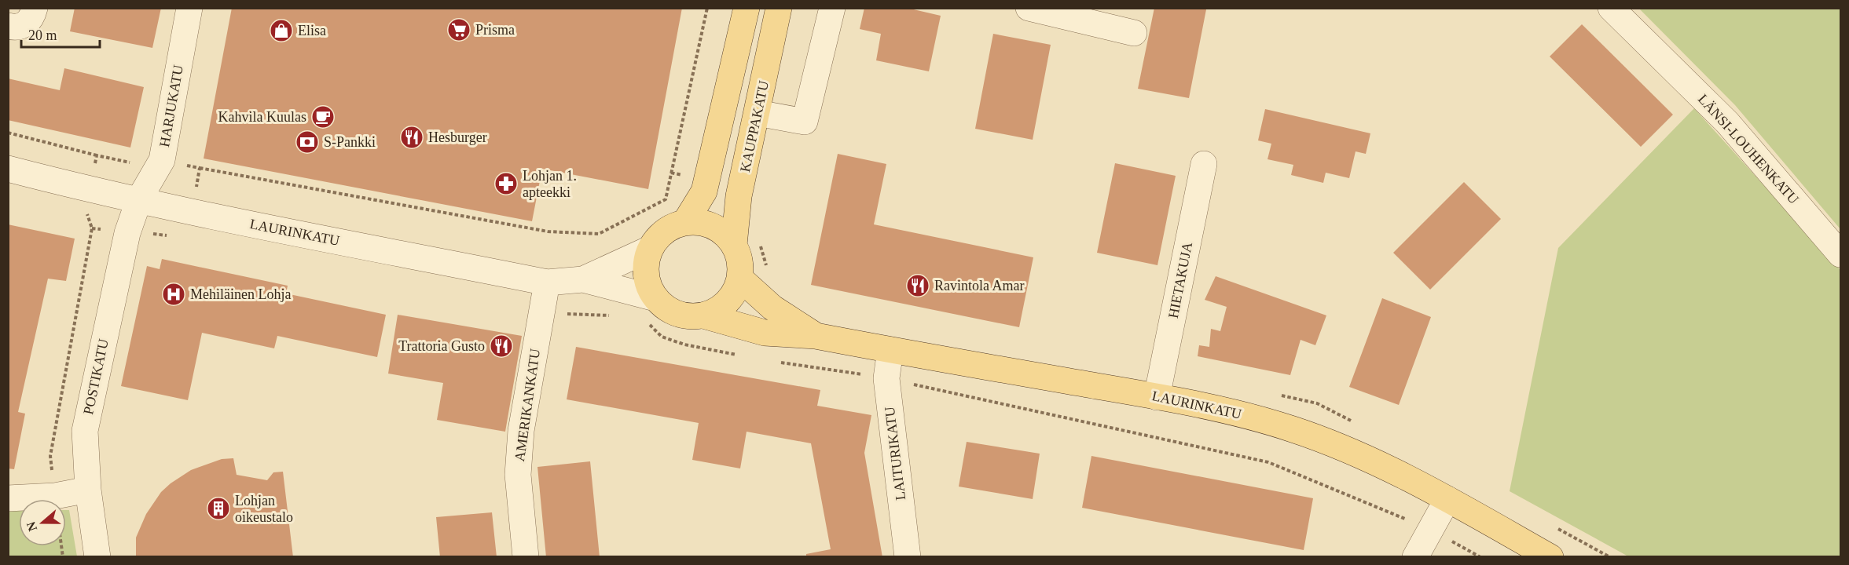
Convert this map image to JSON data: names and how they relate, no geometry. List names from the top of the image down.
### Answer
{
  "streets": {
    "main road": ["KAUPPAKATU", "LAURINKATU"],
    "street": [
      "HARJUKATU",
      "LÄNSI-LOUHENKATU",
      "HIETAKUJA",
      "POSTIKATU",
      "AMERIKANKATU",
      "LAITURIKATU"
    ]
  },
  "crossings": [
    ["HARJUKATU", "LAURINKATU"],
    ["HARJUKATU", "POSTIKATU"],
    ["KAUPPAKATU", "LAURINKATU"],
    ["LAURINKATU", "HIETAKUJA"],
    ["LAURINKATU", "POSTIKATU"],
    ["LAURINKATU", "AMERIKANKATU"],
    ["LAURINKATU", "LAITURIKATU"]
  ],
  "places": {
    "supermarket": ["Prisma"],
    "shop": ["Elisa"],
    "cafe": ["Kahvila Kuulas"],
    "restaurant": ["Hesburger", "Ravintola Amar", "Trattoria Gusto"],
    "bank": ["S-Pankki"],
    "pharmacy": ["Lohjan 1. apteekki"],
    "hospital": ["Mehiläinen Lohja"],
    "building": ["Lohjan oikeustalo"]
  },
  "scale_bar": "20 m",
  "north": "left"
}
